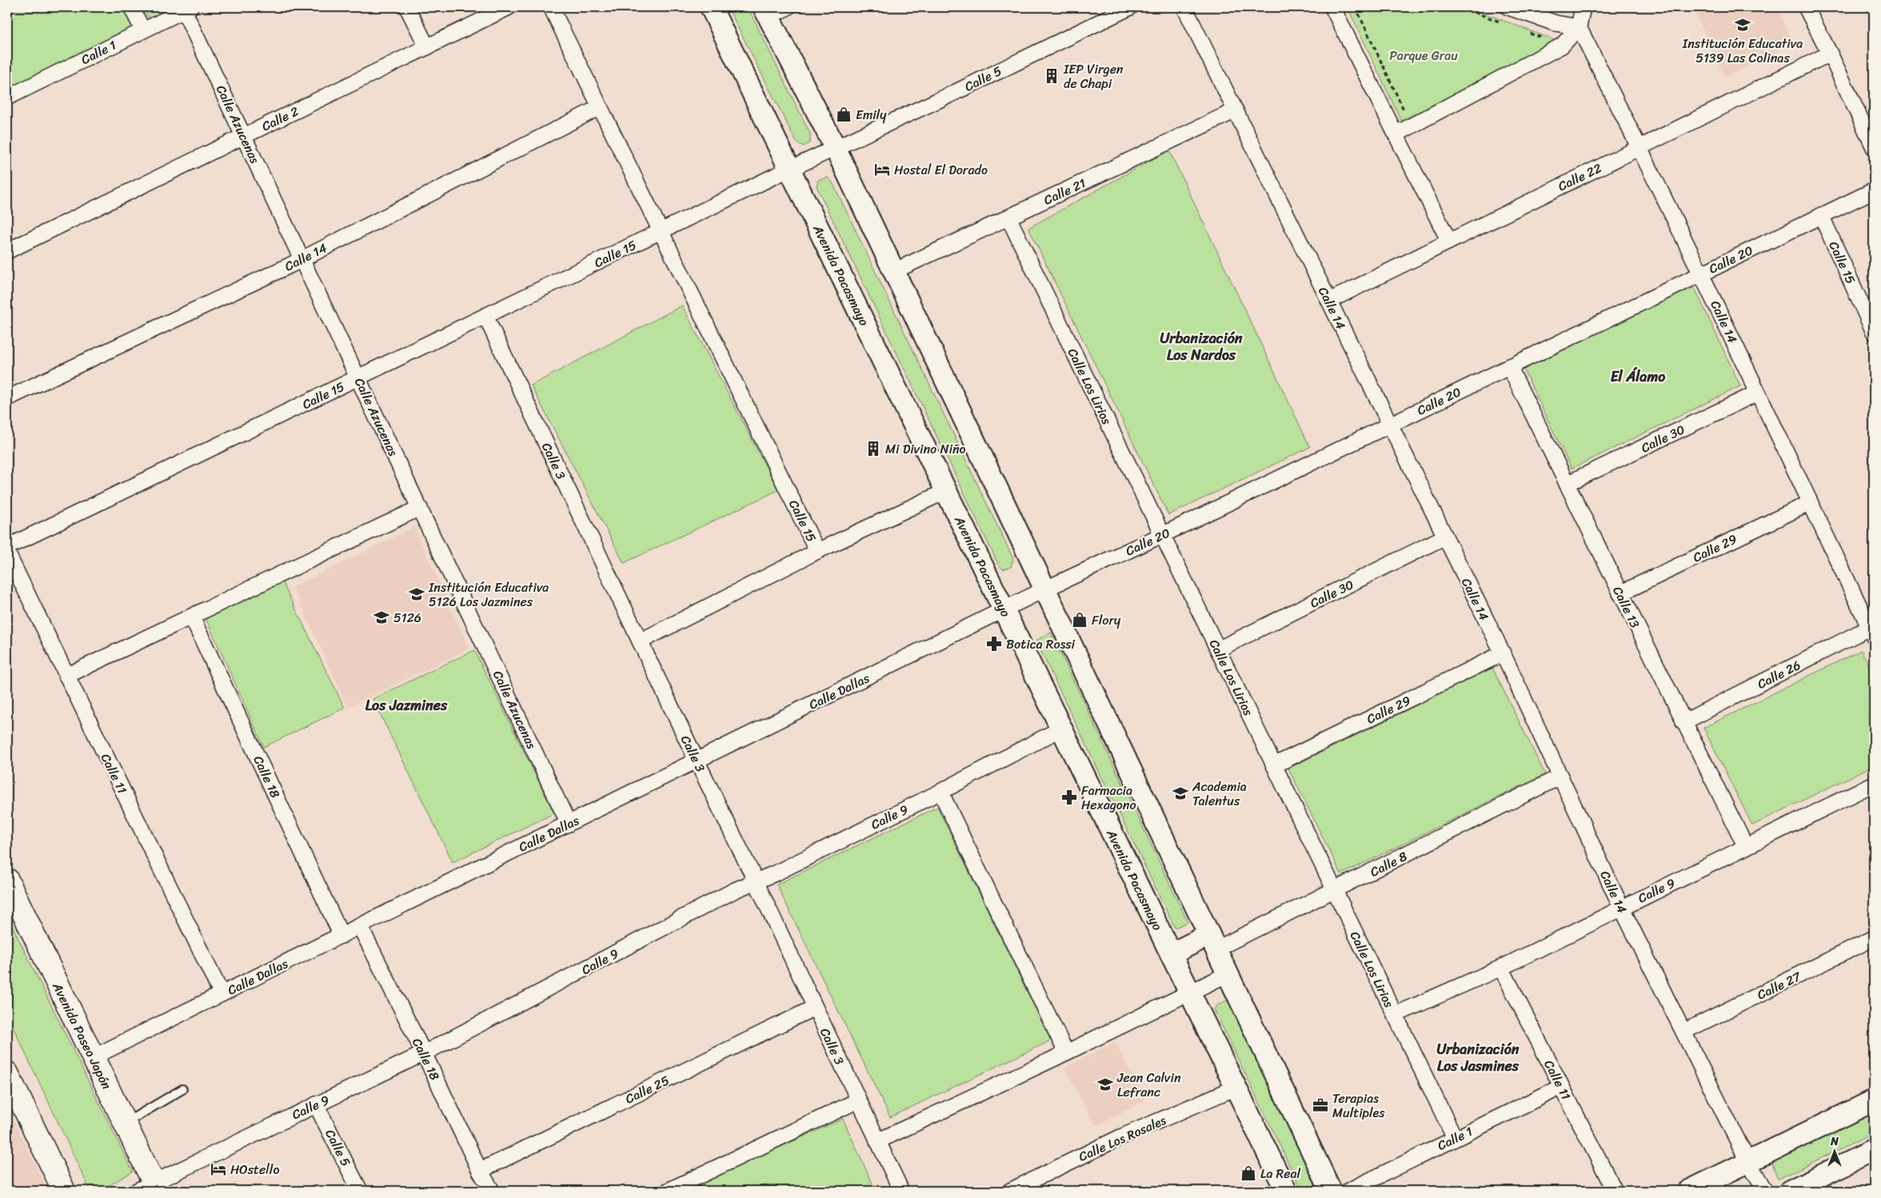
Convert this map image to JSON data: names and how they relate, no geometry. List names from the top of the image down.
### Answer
{
  "streets": {
    "main road": ["Avenida Pacasmayo", "Avenida Paseo Japón"],
    "street": [
      "Calle 1",
      "Calle 5",
      "Calle 2",
      "Calle Azucenas",
      "Calle 22",
      "Calle 21",
      "Calle 15",
      "Calle 14",
      "Calle 20",
      "Calle Los Lirios",
      "Calle 30",
      "Calle 3",
      "Calle 29",
      "Calle 13",
      "Calle 26",
      "Calle Dallas",
      "Calle 11",
      "Calle 18",
      "Calle 9",
      "Calle 8",
      "Calle 27",
      "Calle 25",
      "Calle Los Rosales"
    ]
  },
  "crossings": [
    ["Calle 1", "Calle Azucenas"],
    ["Calle 1", "Calle Los Lirios"],
    ["Calle 1", "Calle 11"],
    ["Calle 5", "Calle 15"],
    ["Calle 5", "Calle 9"],
    ["Calle 2", "Calle Azucenas"],
    ["Calle Azucenas", "Calle 15"],
    ["Calle Azucenas", "Calle 14"],
    ["Calle Azucenas", "Calle Dallas"],
    ["Calle 22", "Calle 14"],
    ["Calle 21", "Calle 14"],
    ["Calle 21", "Calle Los Lirios"],
    ["Calle 15", "Calle 14"],
    ["Calle 15", "Calle 20"],
    ["Calle 15", "Avenida Pacasmayo"],
    ["Calle 15", "Calle 3"],
    ["Calle 14", "Calle 20"],
    ["Calle 14", "Calle 30"],
    ["Calle 14", "Calle 29"],
    ["Calle 14", "Calle 26"],
    ["Calle 14", "Calle 9"],
    ["Calle 14", "Calle 8"],
    ["Calle 14", "Calle 27"],
    ["Calle 20", "Avenida Pacasmayo"],
    ["Calle 20", "Calle Los Lirios"],
    ["Calle 20", "Calle 13"],
    ["Calle 20", "Calle Dallas"],
    ["Avenida Pacasmayo", "Calle Dallas"],
    ["Avenida Pacasmayo", "Calle 9"],
    ["Avenida Pacasmayo", "Calle Los Rosales"],
    ["Calle Los Lirios", "Calle 30"],
    ["Calle Los Lirios", "Calle 29"],
    ["Calle Los Lirios", "Calle 9"],
    ["Calle Los Lirios", "Calle 8"],
    ["Calle 30", "Calle 13"],
    ["Calle 3", "Calle Dallas"],
    ["Calle 3", "Calle 9"],
    ["Calle 3", "Calle 25"],
    ["Calle 29", "Calle 13"],
    ["Calle 13", "Calle 26"],
    ["Calle 13", "Calle 9"],
    ["Calle Dallas", "Calle 11"],
    ["Calle Dallas", "Calle 18"],
    ["Calle Dallas", "Avenida Paseo Japón"],
    ["Calle 11", "Calle 9"],
    ["Calle 18", "Calle 9"],
    ["Calle 18", "Calle 25"],
    ["Calle 9", "Avenida Paseo Japón"]
  ],
  "districts": [
    "Urbanización Los Nardos",
    "El Álamo",
    "Los Jazmines",
    "Urbanización Los Jasmines"
  ],
  "parks": ["Parque Grau"],
  "places": {
    "school or university": [
      "Institución Educativa 5139 Las Colinas",
      "Institución Educativa 5126 Los Jazmines",
      "5126",
      "Academia Talentus",
      "Jean Calvin Lefranc"
    ],
    "building": ["IEP Virgen de Chapi", "Mi Divino Niño"],
    "shop": ["Emily", "Flory", "La Real"],
    "hotel": ["Hostal El Dorado", "HOstello"],
    "pharmacy": ["Botica Rossi", "Farmacia Hexagono"],
    "office": ["Terapias Multiples"]
  },
  "north": "top"
}
